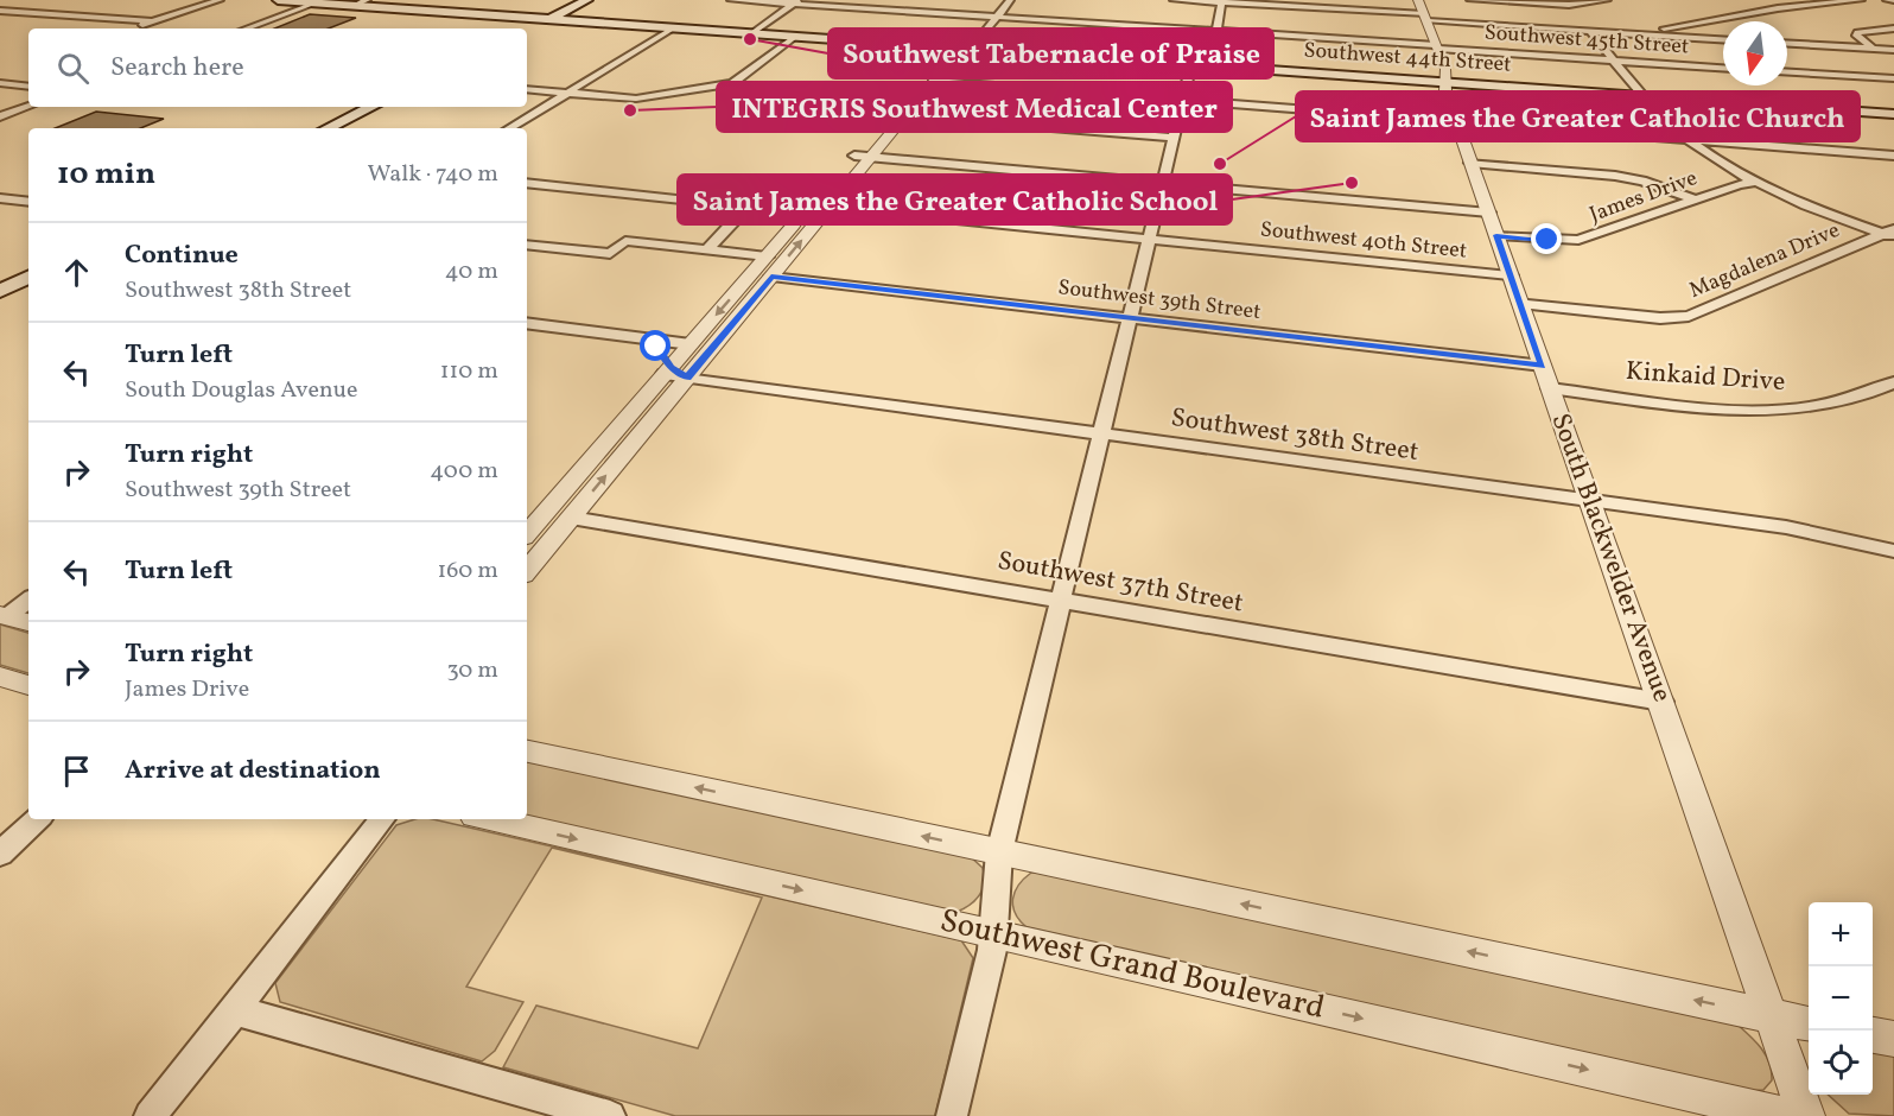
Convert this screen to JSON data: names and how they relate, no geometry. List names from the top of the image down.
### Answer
{
  "streets": {
    "main road": ["Southwest 44th Street"],
    "street": [
      "Southwest 45th Street",
      "James Drive",
      "Southwest 40th Street",
      "Magdalena Drive",
      "Southwest 39th Street",
      "Kinkaid Drive",
      "Southwest 38th Street",
      "South Blackwelder Avenue",
      "Southwest 37th Street",
      "Southwest Grand Boulevard"
    ]
  },
  "crossings": [
    ["Southwest 45th Street", "South Blackwelder Avenue"],
    ["Southwest 44th Street", "South Blackwelder Avenue"],
    ["James Drive", "South Blackwelder Avenue"],
    ["Southwest 40th Street", "South Blackwelder Avenue"],
    ["Magdalena Drive", "South Blackwelder Avenue"],
    ["Southwest 39th Street", "South Blackwelder Avenue"],
    ["Kinkaid Drive", "South Blackwelder Avenue"],
    ["Southwest 38th Street", "South Blackwelder Avenue"],
    ["South Blackwelder Avenue", "Southwest 37th Street"]
  ],
  "places": [
    "Southwest Tabernacle of Praise",
    "INTEGRIS Southwest Medical Center",
    "Saint James the Greater Catholic Church",
    "Saint James the Greater Catholic School"
  ],
  "north": "bottom",
  "page": {
    "search": "Search here",
    "heading": ["10 min", "Walk · 740 m"],
    "list": [
      ["Continue", "Southwest 38th Street", "40 m"],
      ["Turn left", "South Douglas Avenue", "110 m"],
      ["Turn right", "Southwest 39th Street", "400 m"],
      ["Turn left", "160 m"],
      ["Turn right", "James Drive", "30 m"],
      "Arrive at destination"
    ],
    "map_buttons": ["+", "−"]
  }
}
